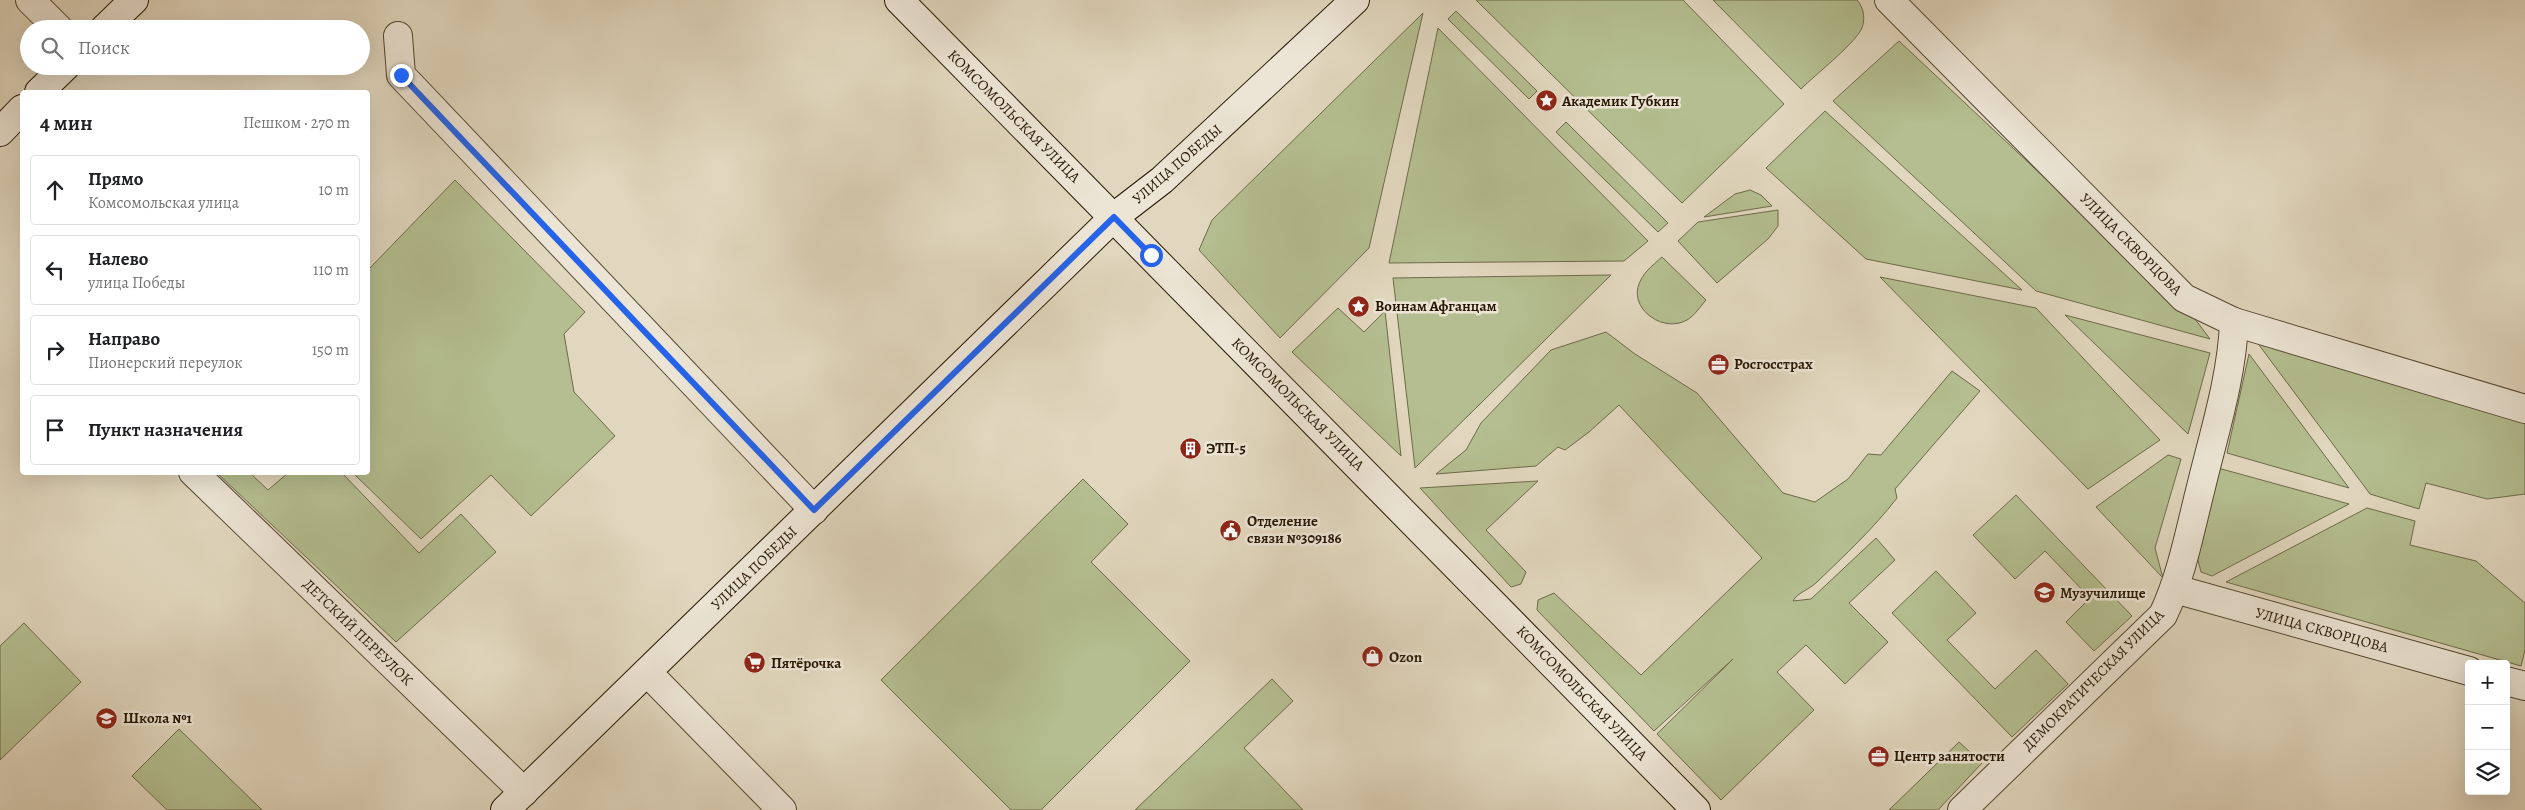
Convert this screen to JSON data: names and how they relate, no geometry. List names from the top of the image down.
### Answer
{
  "streets": {
    "street": [
      "КОМСОМОЛЬСКАЯ УЛИЦА",
      "УЛИЦА ПОБЕДЫ",
      "УЛИЦА СКВОРЦОВА",
      "ДЕТСКИЙ ПЕРЕУЛОК",
      "ДЕМОКРАТИЧЕСКАЯ УЛИЦА"
    ]
  },
  "crossings": [
    ["КОМСОМОЛЬСКАЯ УЛИЦА", "УЛИЦА ПОБЕДЫ"],
    ["УЛИЦА ПОБЕДЫ", "ДЕТСКИЙ ПЕРЕУЛОК"],
    ["УЛИЦА СКВОРЦОВА", "ДЕМОКРАТИЧЕСКАЯ УЛИЦА"]
  ],
  "places": {
    "place": ["Академик Губкин", "Воинам Афганцам"],
    "office": ["Росгосстрах", "Центр занятости"],
    "building": ["ЭТП-5"],
    "public building": ["Отделение связи №309186"],
    "school or university": ["Музучилище", "Школа №1"],
    "shop": ["Ozon"],
    "supermarket": ["Пятёрочка"]
  },
  "page": {
    "search": "Поиск",
    "heading": ["4 мин", "Пешком · 270 m"],
    "list": [
      ["Прямо", "Комсомольская улица", "10 m"],
      ["Налево", "улица Победы", "110 m"],
      ["Направо", "Пионерский переулок", "150 m"],
      "Пункт назначения"
    ],
    "map_buttons": ["+", "−"]
  }
}
